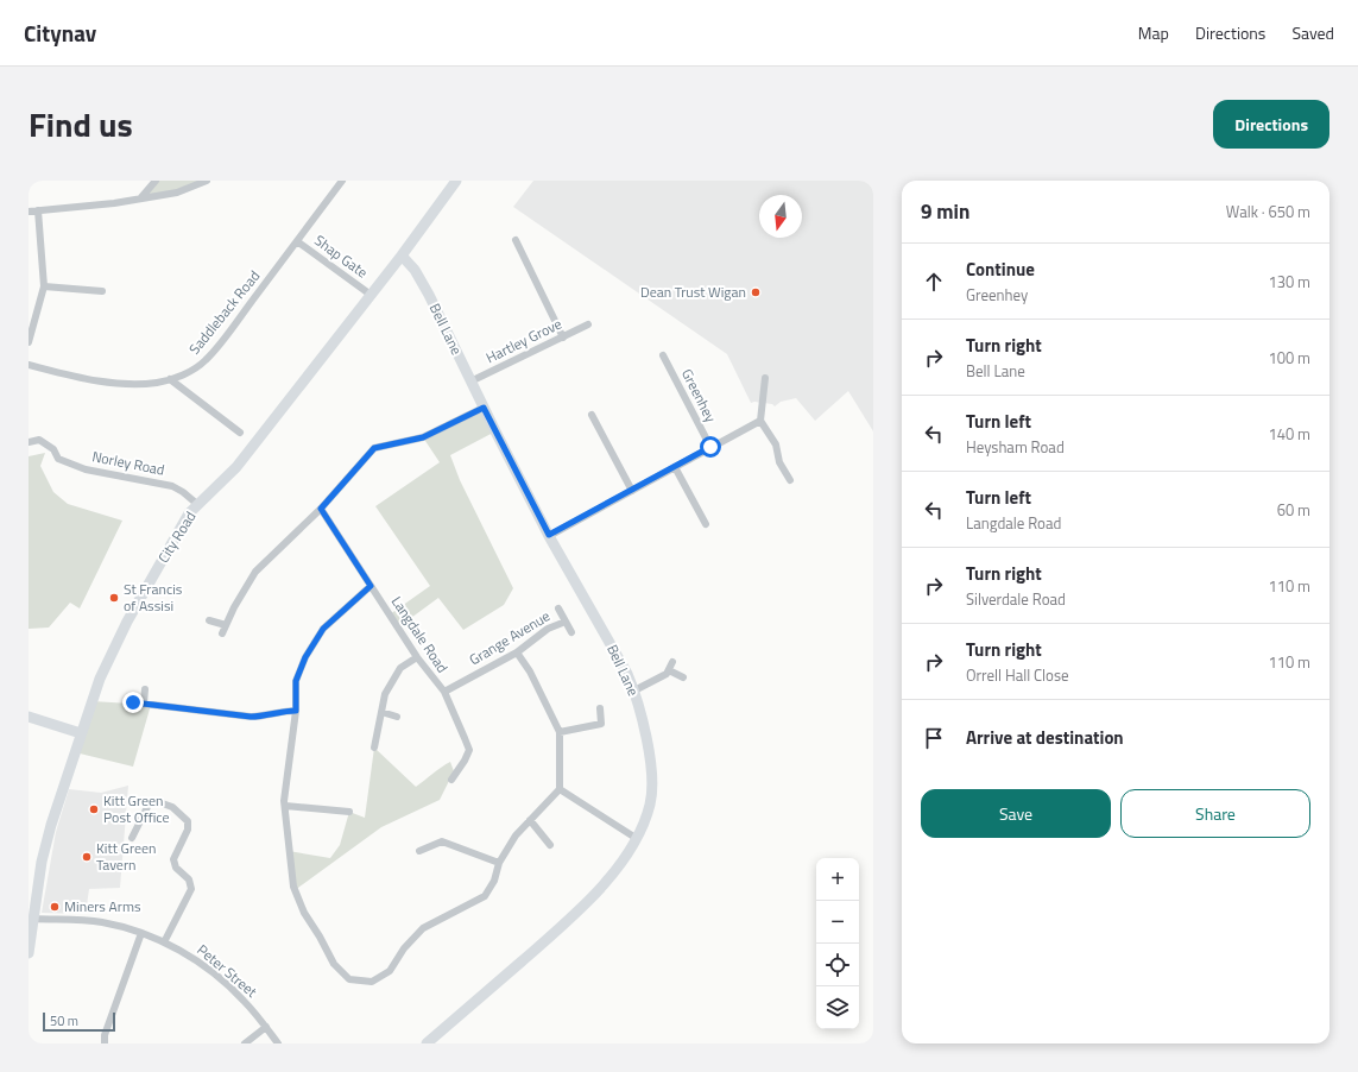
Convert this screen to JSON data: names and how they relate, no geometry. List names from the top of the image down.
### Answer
{
  "streets": {
    "street": [
      "Shap Gate",
      "Saddleback Road",
      "Bell Lane",
      "Hartley Grove",
      "Greenhey",
      "Norley Road",
      "City Road",
      "Langdale Road",
      "Grange Avenue",
      "Peter Street"
    ]
  },
  "crossings": [
    ["Shap Gate", "Saddleback Road"],
    ["Shap Gate", "City Road"],
    ["Bell Lane", "Hartley Grove"],
    ["Bell Lane", "City Road"],
    ["Norley Road", "City Road"],
    ["City Road", "Peter Street"],
    ["Langdale Road", "Grange Avenue"]
  ],
  "places": [
    "Dean Trust Wigan",
    "St Francis of Assisi",
    "Kitt Green Post Office",
    "Kitt Green Tavern",
    "Miners Arms"
  ],
  "scale_bar": "50 m",
  "north": "bottom",
  "page": {
    "header": "Citynav",
    "nav": ["Map", "Directions", "Saved"],
    "title": "Find us",
    "buttons": [
      "Directions",
      ["Save", "Share"]
    ],
    "heading": ["9 min", "Walk · 650 m"],
    "list": [
      ["Continue", "Greenhey", "130 m"],
      ["Turn right", "Bell Lane", "100 m"],
      ["Turn left", "Heysham Road", "140 m"],
      ["Turn left", "Langdale Road", "60 m"],
      ["Turn right", "Silverdale Road", "110 m"],
      ["Turn right", "Orrell Hall Close", "110 m"],
      "Arrive at destination"
    ],
    "map_buttons": ["+", "−"],
    "scale": "50 m"
  }
}
